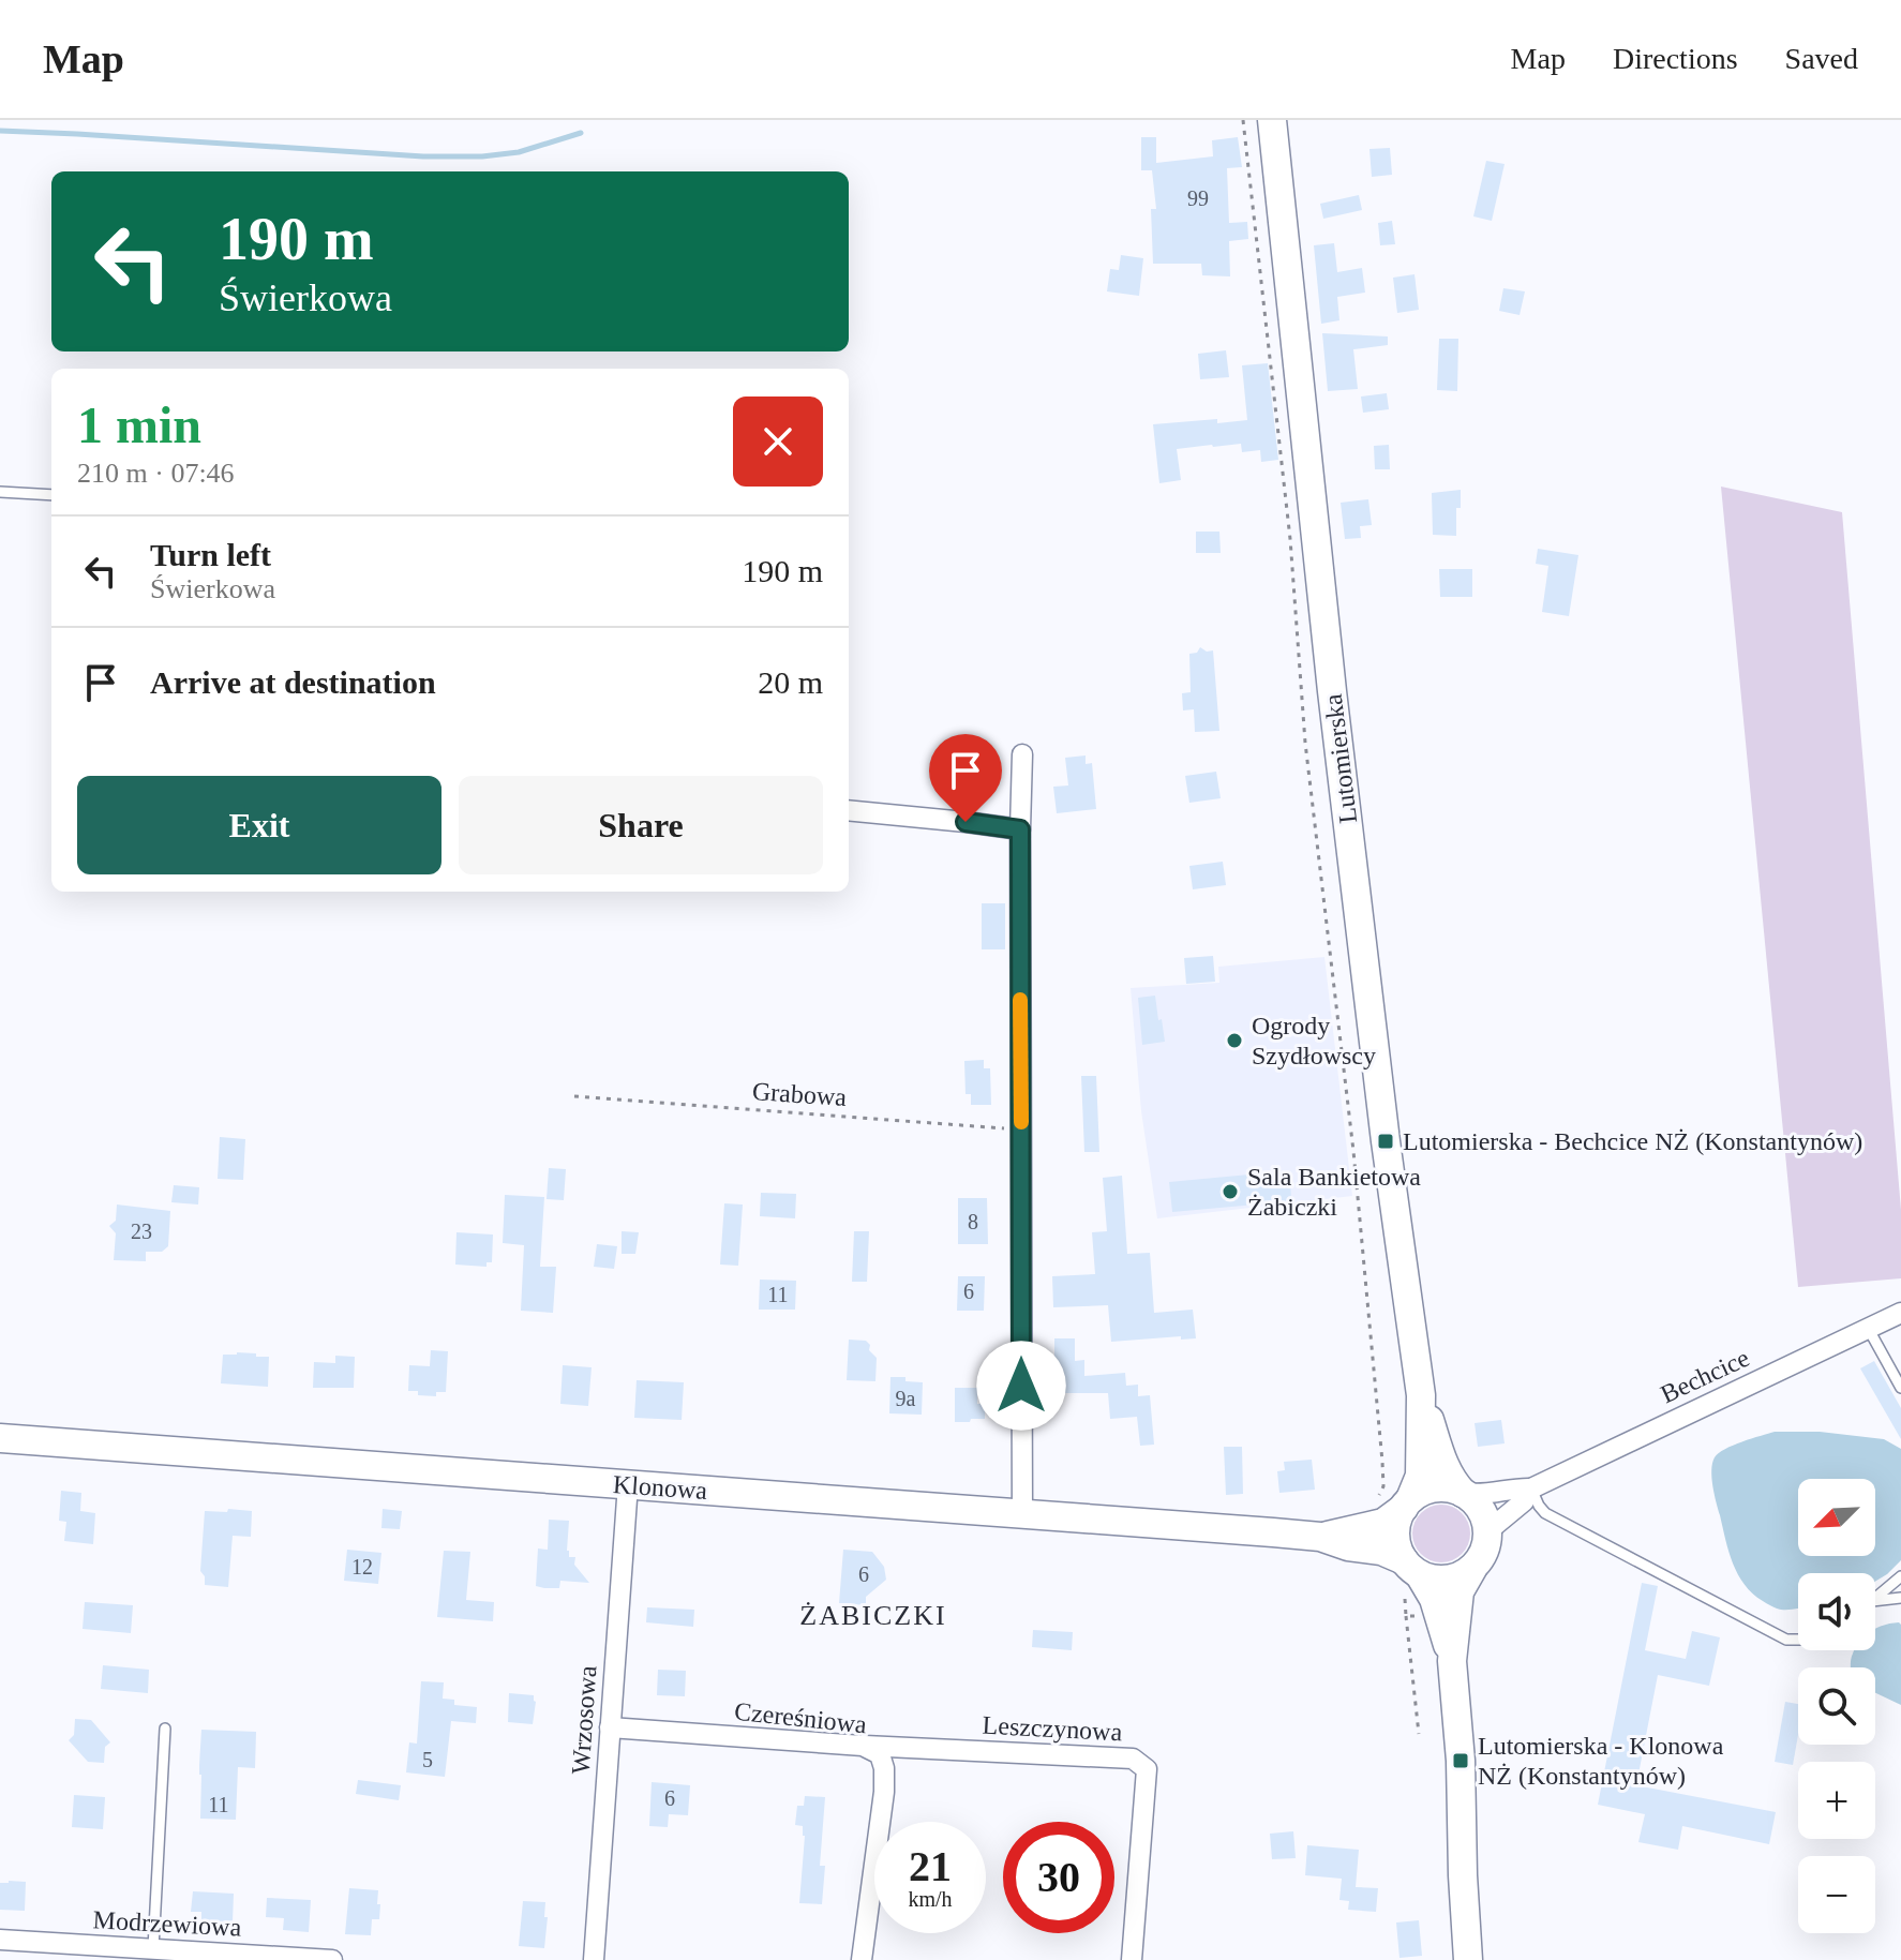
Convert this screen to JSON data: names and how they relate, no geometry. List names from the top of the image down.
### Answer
{
  "streets": {
    "main road": ["Lutomierska", "Klonowa"],
    "street": [
      "Bechcice",
      "Czereśniowa",
      "Wrzosowa",
      "Leszczynowa",
      "Modrzewiowa"
    ],
    "path": ["Grabowa"]
  },
  "crossings": [
    ["Lutomierska", "Bechcice"],
    ["Lutomierska", "Klonowa"],
    ["Bechcice", "Klonowa"],
    ["Klonowa", "Wrzosowa"],
    ["Czereśniowa", "Wrzosowa"],
    ["Czereśniowa", "Leszczynowa"]
  ],
  "districts": ["ŻABICZKI"],
  "places": {
    "other": ["Ogrody Szydłowscy", "Sala Bankietowa Żabiczki"],
    "transit": ["Lutomierska - Bechcice NŻ (Konstantynów)", "Lutomierska - Klonowa NŻ (Konstantynów)"]
  },
  "house_numbers": [
    "99",
    "8",
    "23",
    "6",
    "11",
    "9a",
    "12",
    "6",
    "5",
    "6",
    "11"
  ],
  "north": "bottom left",
  "page": {
    "header": "Map",
    "nav": ["Map", "Directions", "Saved"],
    "turn": ["190 m", "Świerkowa"],
    "heading": ["1 min", "210 m · 07:46"],
    "list": [
      {
        "name": "Turn left",
        "note": "Świerkowa",
        "value": "190 m"
      },
      {
        "name": "Arrive at destination",
        "value": "20 m"
      }
    ],
    "buttons": ["Exit", "Share"],
    "map_buttons": ["+", "−"],
    "speed": "21 km/h",
    "limit": "30"
  }
}
